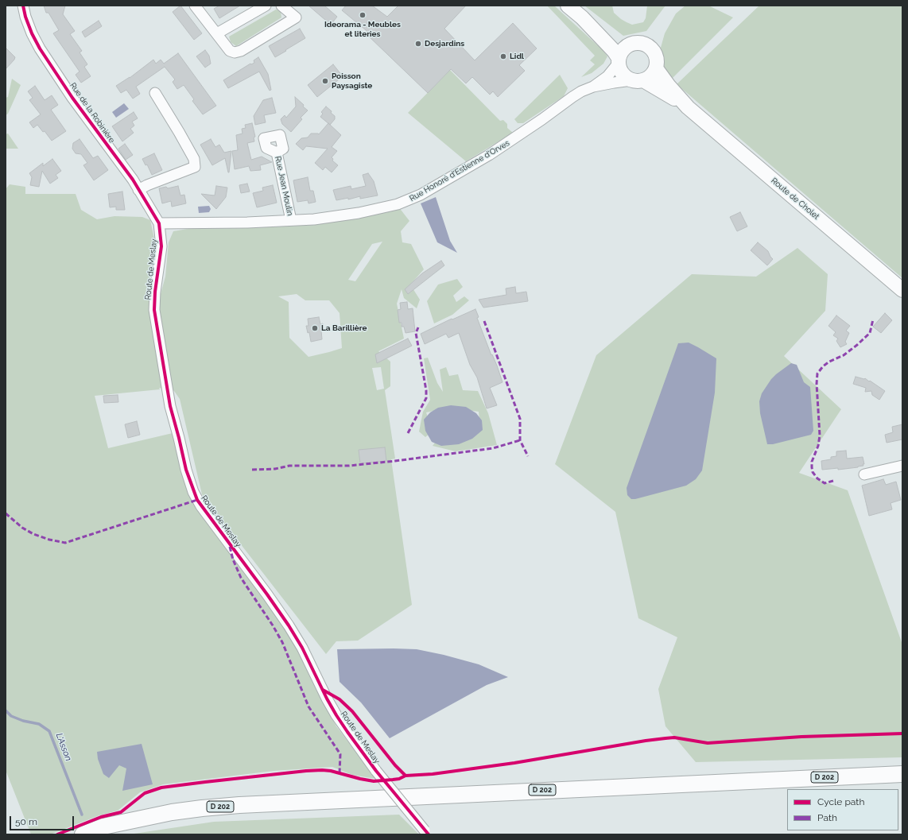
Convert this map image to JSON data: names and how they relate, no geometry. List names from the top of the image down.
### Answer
{
  "streets": {
    "main road": ["Route de Cholet", "D 202"],
    "street": [
      "Rue de la Robinière",
      "Rue Honoré d'Estienne d'Orves",
      "Rue Jean Moulin",
      "Route de Meslay"
    ]
  },
  "crossings": [
    ["Rue de la Robinière", "Rue Honoré d'Estienne d'Orves"],
    ["Rue de la Robinière", "Route de Meslay"],
    ["Rue Honoré d'Estienne d'Orves", "Rue Jean Moulin"],
    ["Rue Honoré d'Estienne d'Orves", "Route de Cholet"],
    ["Rue Honoré d'Estienne d'Orves", "Route de Meslay"]
  ],
  "water": ["L'Asson"],
  "places": [
    "Ideorama - Meubles et literies",
    "Desjardins",
    "Lidl",
    "Poisson Paysagiste",
    "La Barillière"
  ],
  "legend": ["Cycle path", "Path"],
  "scale_bar": "50 m"
}
